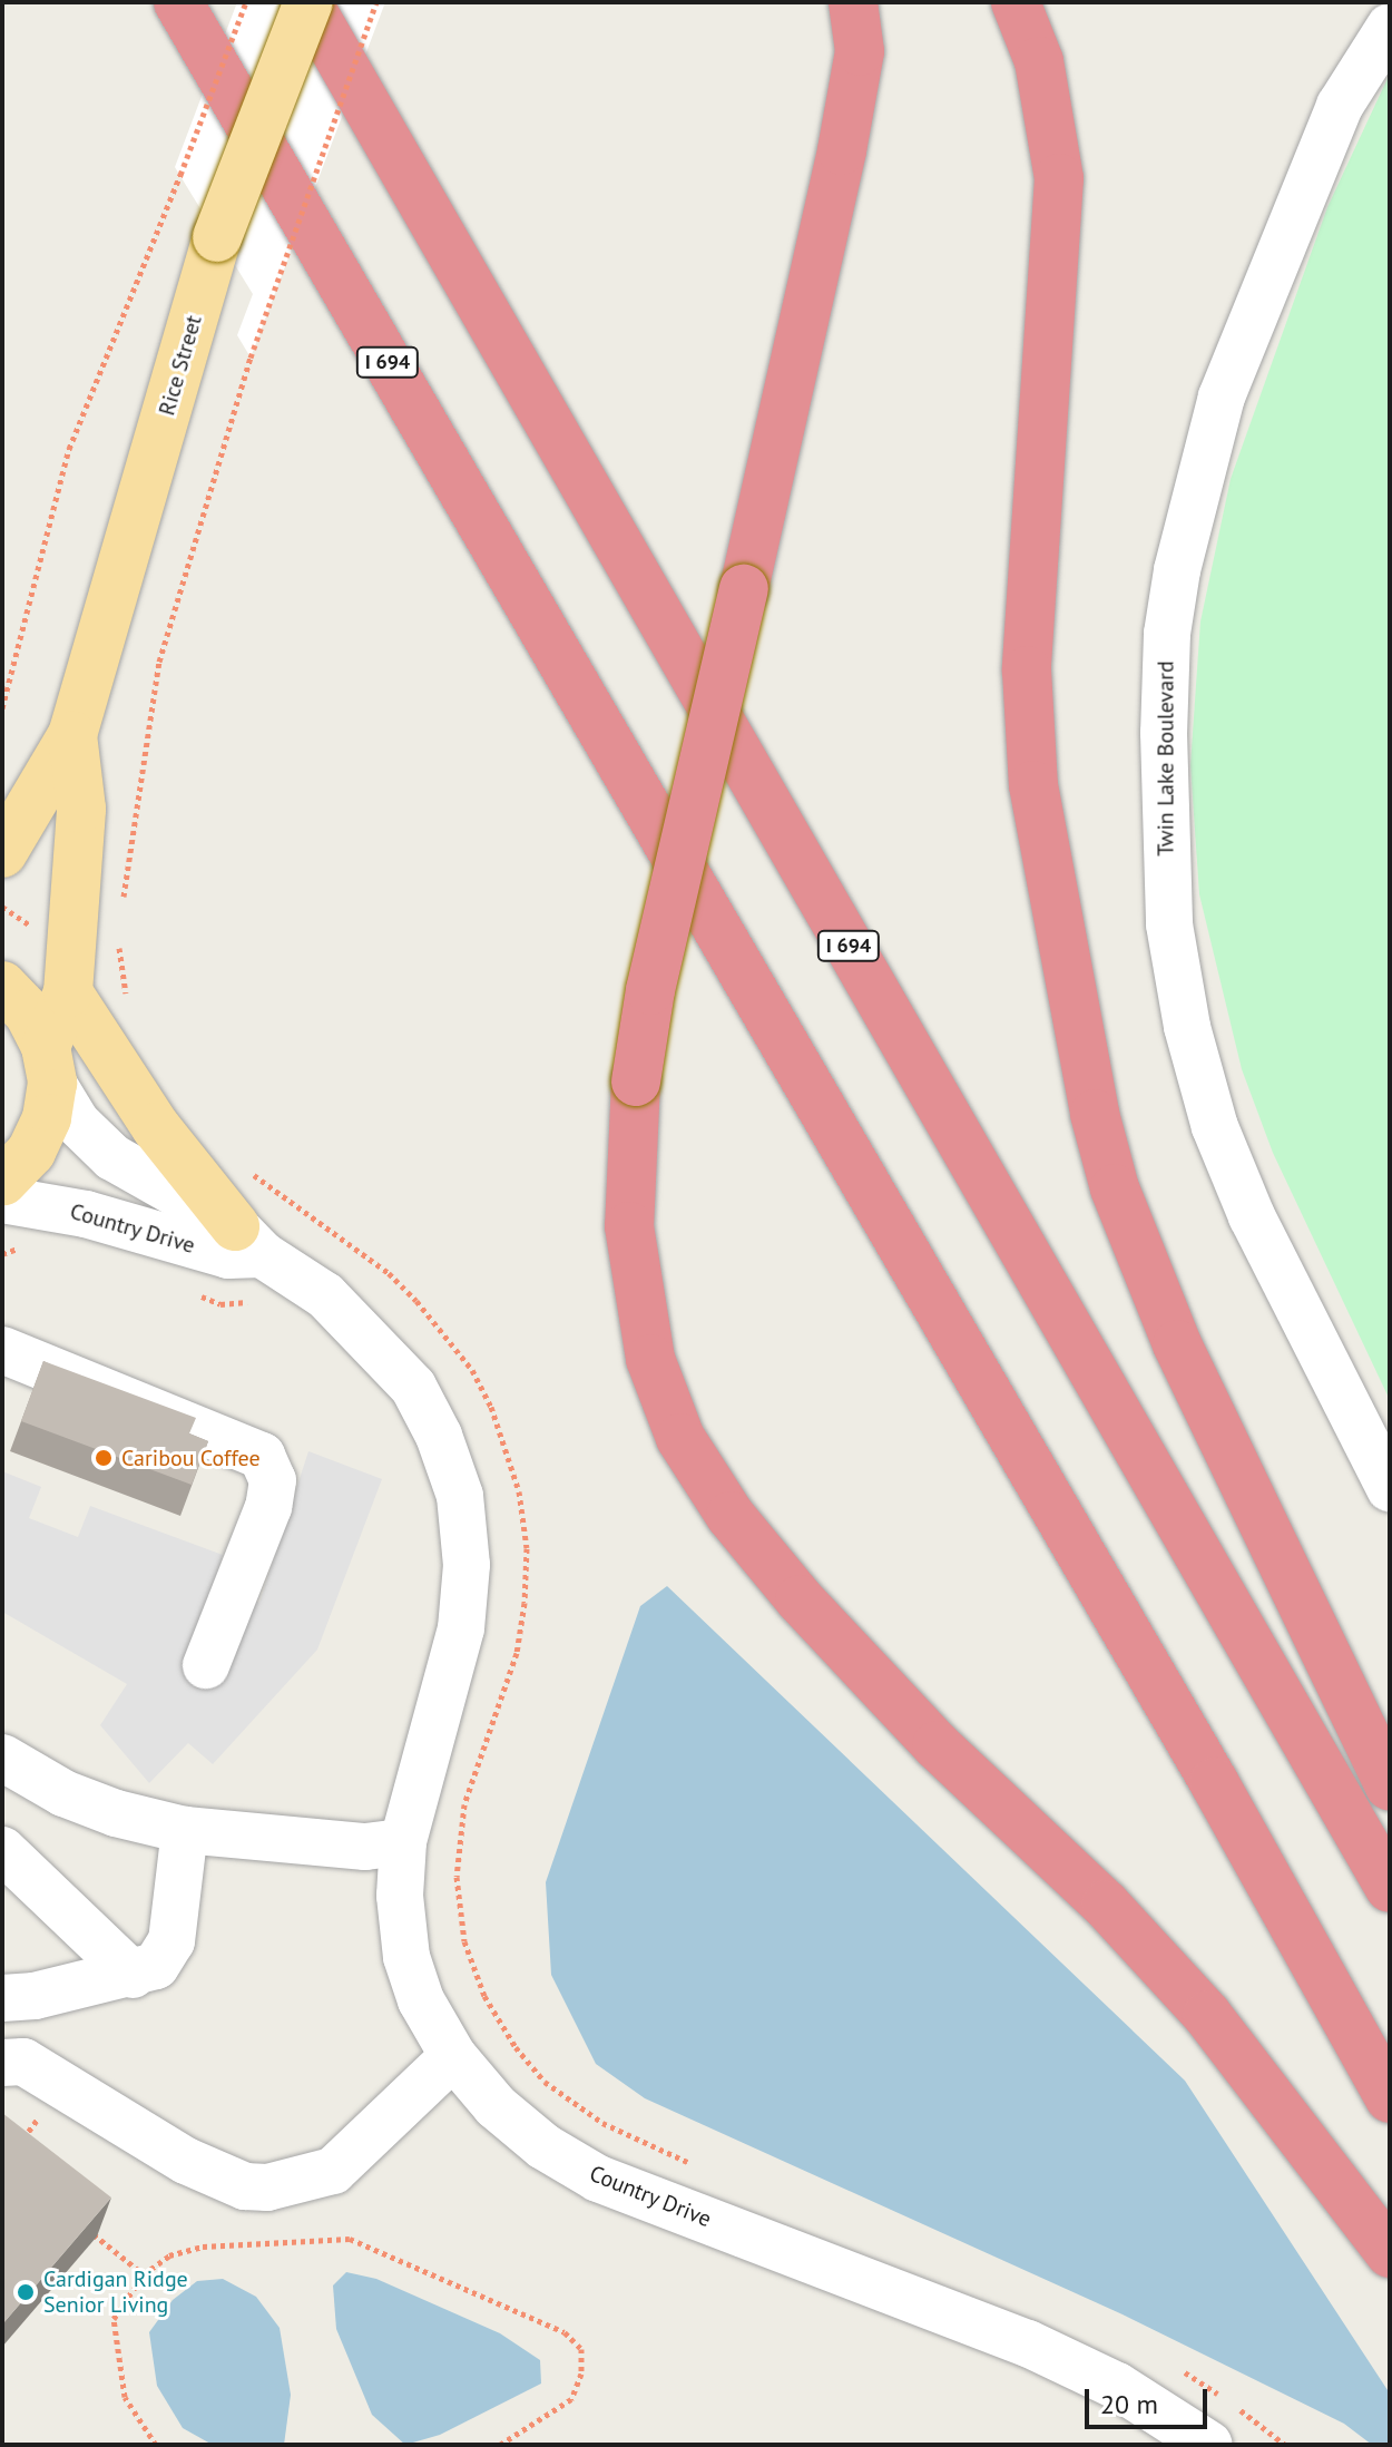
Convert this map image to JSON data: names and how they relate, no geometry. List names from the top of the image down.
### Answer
{
  "streets": {
    "highway": ["I 694"],
    "main road": ["Rice Street"],
    "street": ["Twin Lake Boulevard", "Country Drive"]
  },
  "crossings": [
    ["I 694", "Rice Street"],
    ["Rice Street", "Country Drive"]
  ],
  "places": ["Caribou Coffee", "Cardigan Ridge Senior Living"],
  "scale_bar": "20 m"
}
